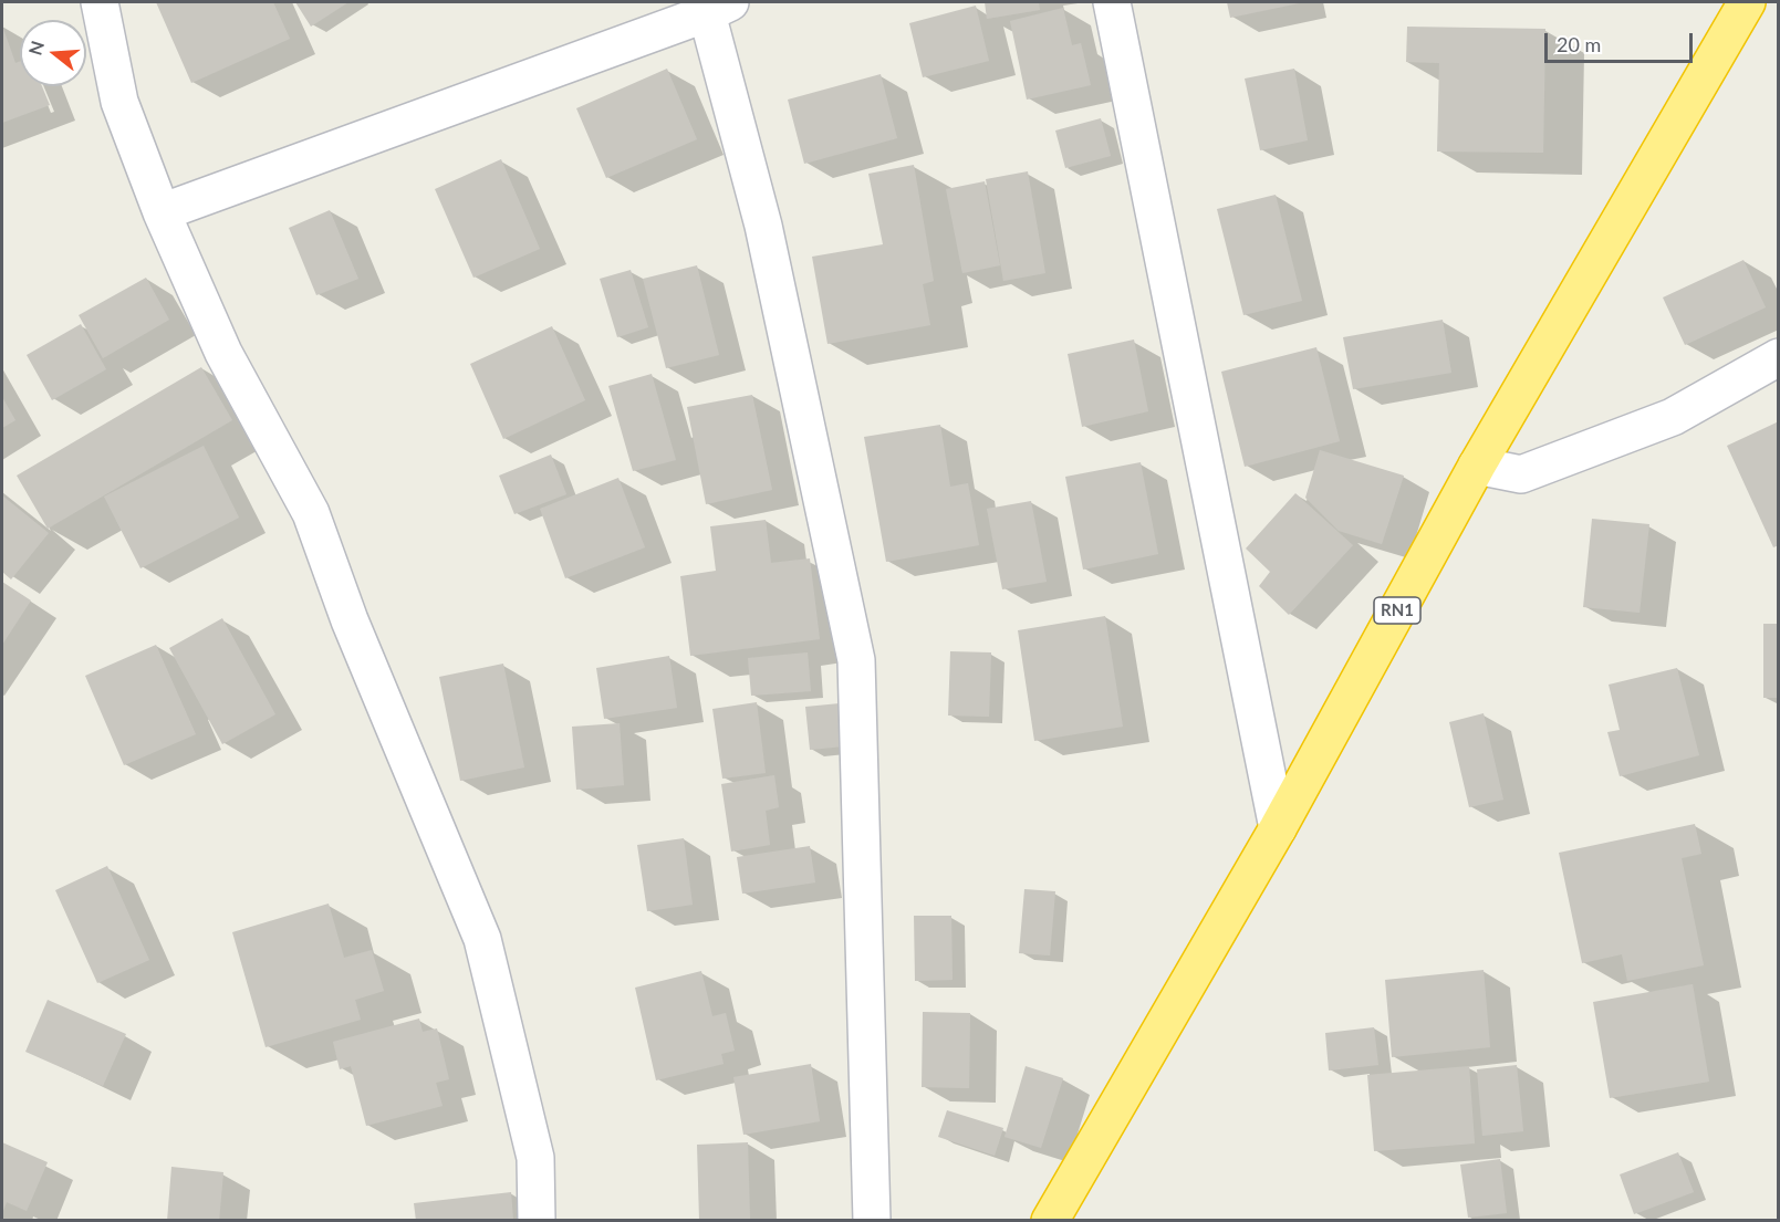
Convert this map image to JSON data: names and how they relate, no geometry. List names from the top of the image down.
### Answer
{
  "streets": {
    "highway": ["RN1"]
  },
  "scale_bar": "20 m",
  "north": "left"
}
